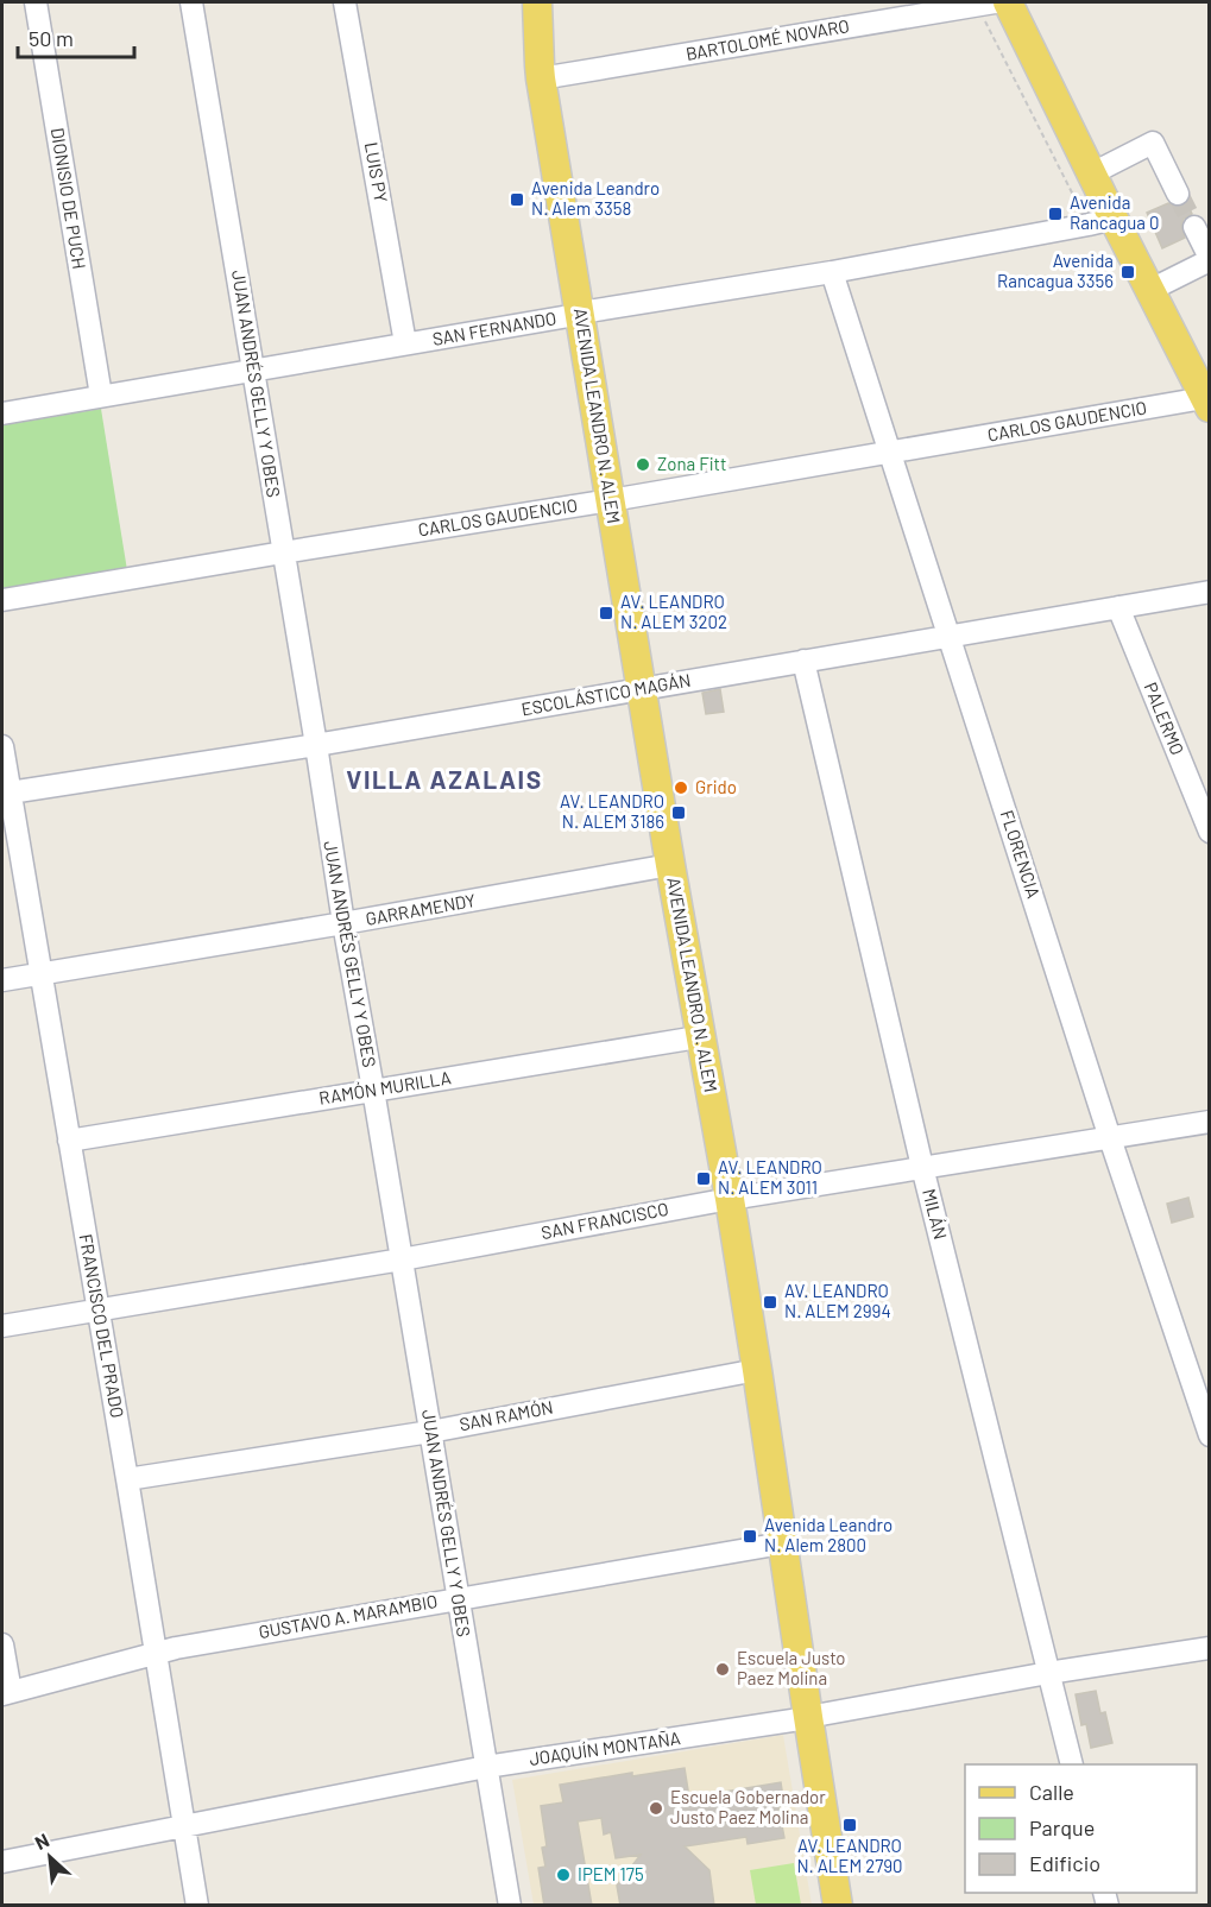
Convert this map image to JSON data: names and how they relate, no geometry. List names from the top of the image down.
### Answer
{
  "streets": {
    "main road": ["AVENIDA LEANDRO N. ALEM"],
    "street": [
      "BARTOLOMÉ NOVARO",
      "LUIS PY",
      "DIONISIO DE PUCH",
      "SAN FERNANDO",
      "JUAN ANDRÉS GELLY Y OBES",
      "CARLOS GAUDENCIO",
      "ESCOLÁSTICO MAGÁN",
      "PALERMO",
      "FLORENCIA",
      "GARRAMENDY",
      "RAMÓN MURILLA",
      "MILÁN",
      "SAN FRANCISCO",
      "FRANCISCO DEL PRADO",
      "SAN RAMÓN",
      "GUSTAVO A. MARAMBIO",
      "JOAQUÍN MONTAÑA"
    ]
  },
  "crossings": [
    ["BARTOLOMÉ NOVARO", "AVENIDA LEANDRO N. ALEM"],
    ["LUIS PY", "SAN FERNANDO"],
    ["DIONISIO DE PUCH", "SAN FERNANDO"],
    ["SAN FERNANDO", "JUAN ANDRÉS GELLY Y OBES"],
    ["SAN FERNANDO", "AVENIDA LEANDRO N. ALEM"],
    ["SAN FERNANDO", "FLORENCIA"],
    ["JUAN ANDRÉS GELLY Y OBES", "CARLOS GAUDENCIO"],
    ["JUAN ANDRÉS GELLY Y OBES", "ESCOLÁSTICO MAGÁN"],
    ["JUAN ANDRÉS GELLY Y OBES", "GARRAMENDY"],
    ["JUAN ANDRÉS GELLY Y OBES", "RAMÓN MURILLA"],
    ["JUAN ANDRÉS GELLY Y OBES", "SAN FRANCISCO"],
    ["JUAN ANDRÉS GELLY Y OBES", "SAN RAMÓN"],
    ["JUAN ANDRÉS GELLY Y OBES", "GUSTAVO A. MARAMBIO"],
    ["JUAN ANDRÉS GELLY Y OBES", "JOAQUÍN MONTAÑA"],
    ["AVENIDA LEANDRO N. ALEM", "CARLOS GAUDENCIO"],
    ["AVENIDA LEANDRO N. ALEM", "ESCOLÁSTICO MAGÁN"],
    ["AVENIDA LEANDRO N. ALEM", "GARRAMENDY"],
    ["AVENIDA LEANDRO N. ALEM", "RAMÓN MURILLA"],
    ["AVENIDA LEANDRO N. ALEM", "SAN FRANCISCO"],
    ["AVENIDA LEANDRO N. ALEM", "SAN RAMÓN"],
    ["AVENIDA LEANDRO N. ALEM", "GUSTAVO A. MARAMBIO"],
    ["AVENIDA LEANDRO N. ALEM", "JOAQUÍN MONTAÑA"],
    ["CARLOS GAUDENCIO", "FLORENCIA"],
    ["ESCOLÁSTICO MAGÁN", "PALERMO"],
    ["ESCOLÁSTICO MAGÁN", "FLORENCIA"],
    ["ESCOLÁSTICO MAGÁN", "MILÁN"],
    ["ESCOLÁSTICO MAGÁN", "FRANCISCO DEL PRADO"],
    ["FLORENCIA", "SAN FRANCISCO"],
    ["GARRAMENDY", "FRANCISCO DEL PRADO"],
    ["RAMÓN MURILLA", "FRANCISCO DEL PRADO"],
    ["MILÁN", "SAN FRANCISCO"],
    ["MILÁN", "JOAQUÍN MONTAÑA"],
    ["SAN FRANCISCO", "FRANCISCO DEL PRADO"],
    ["FRANCISCO DEL PRADO", "SAN RAMÓN"],
    ["FRANCISCO DEL PRADO", "GUSTAVO A. MARAMBIO"],
    ["FRANCISCO DEL PRADO", "JOAQUÍN MONTAÑA"]
  ],
  "districts": ["VILLA AZALAIS"],
  "places": {
    "transit": [
      "Avenida Leandro N. Alem 3358",
      "Avenida Rancagua 0",
      "Avenida Rancagua 3356",
      "AV. LEANDRO N. ALEM 3202",
      "AV. LEANDRO N. ALEM 3186",
      "AV. LEANDRO N. ALEM 3011",
      "AV. LEANDRO N. ALEM 2994",
      "Avenida Leandro N. Alem 2800",
      "AV. LEANDRO N. ALEM 2790"
    ],
    "other": [
      "Zona Fitt",
      "Grido",
      "Escuela Justo Paez Molina",
      "Escuela Gobernador Justo Paez Molina",
      "IPEM 175"
    ]
  },
  "legend": ["Calle", "Parque", "Edificio"],
  "scale_bar": "50 m",
  "north": "top left"
}
